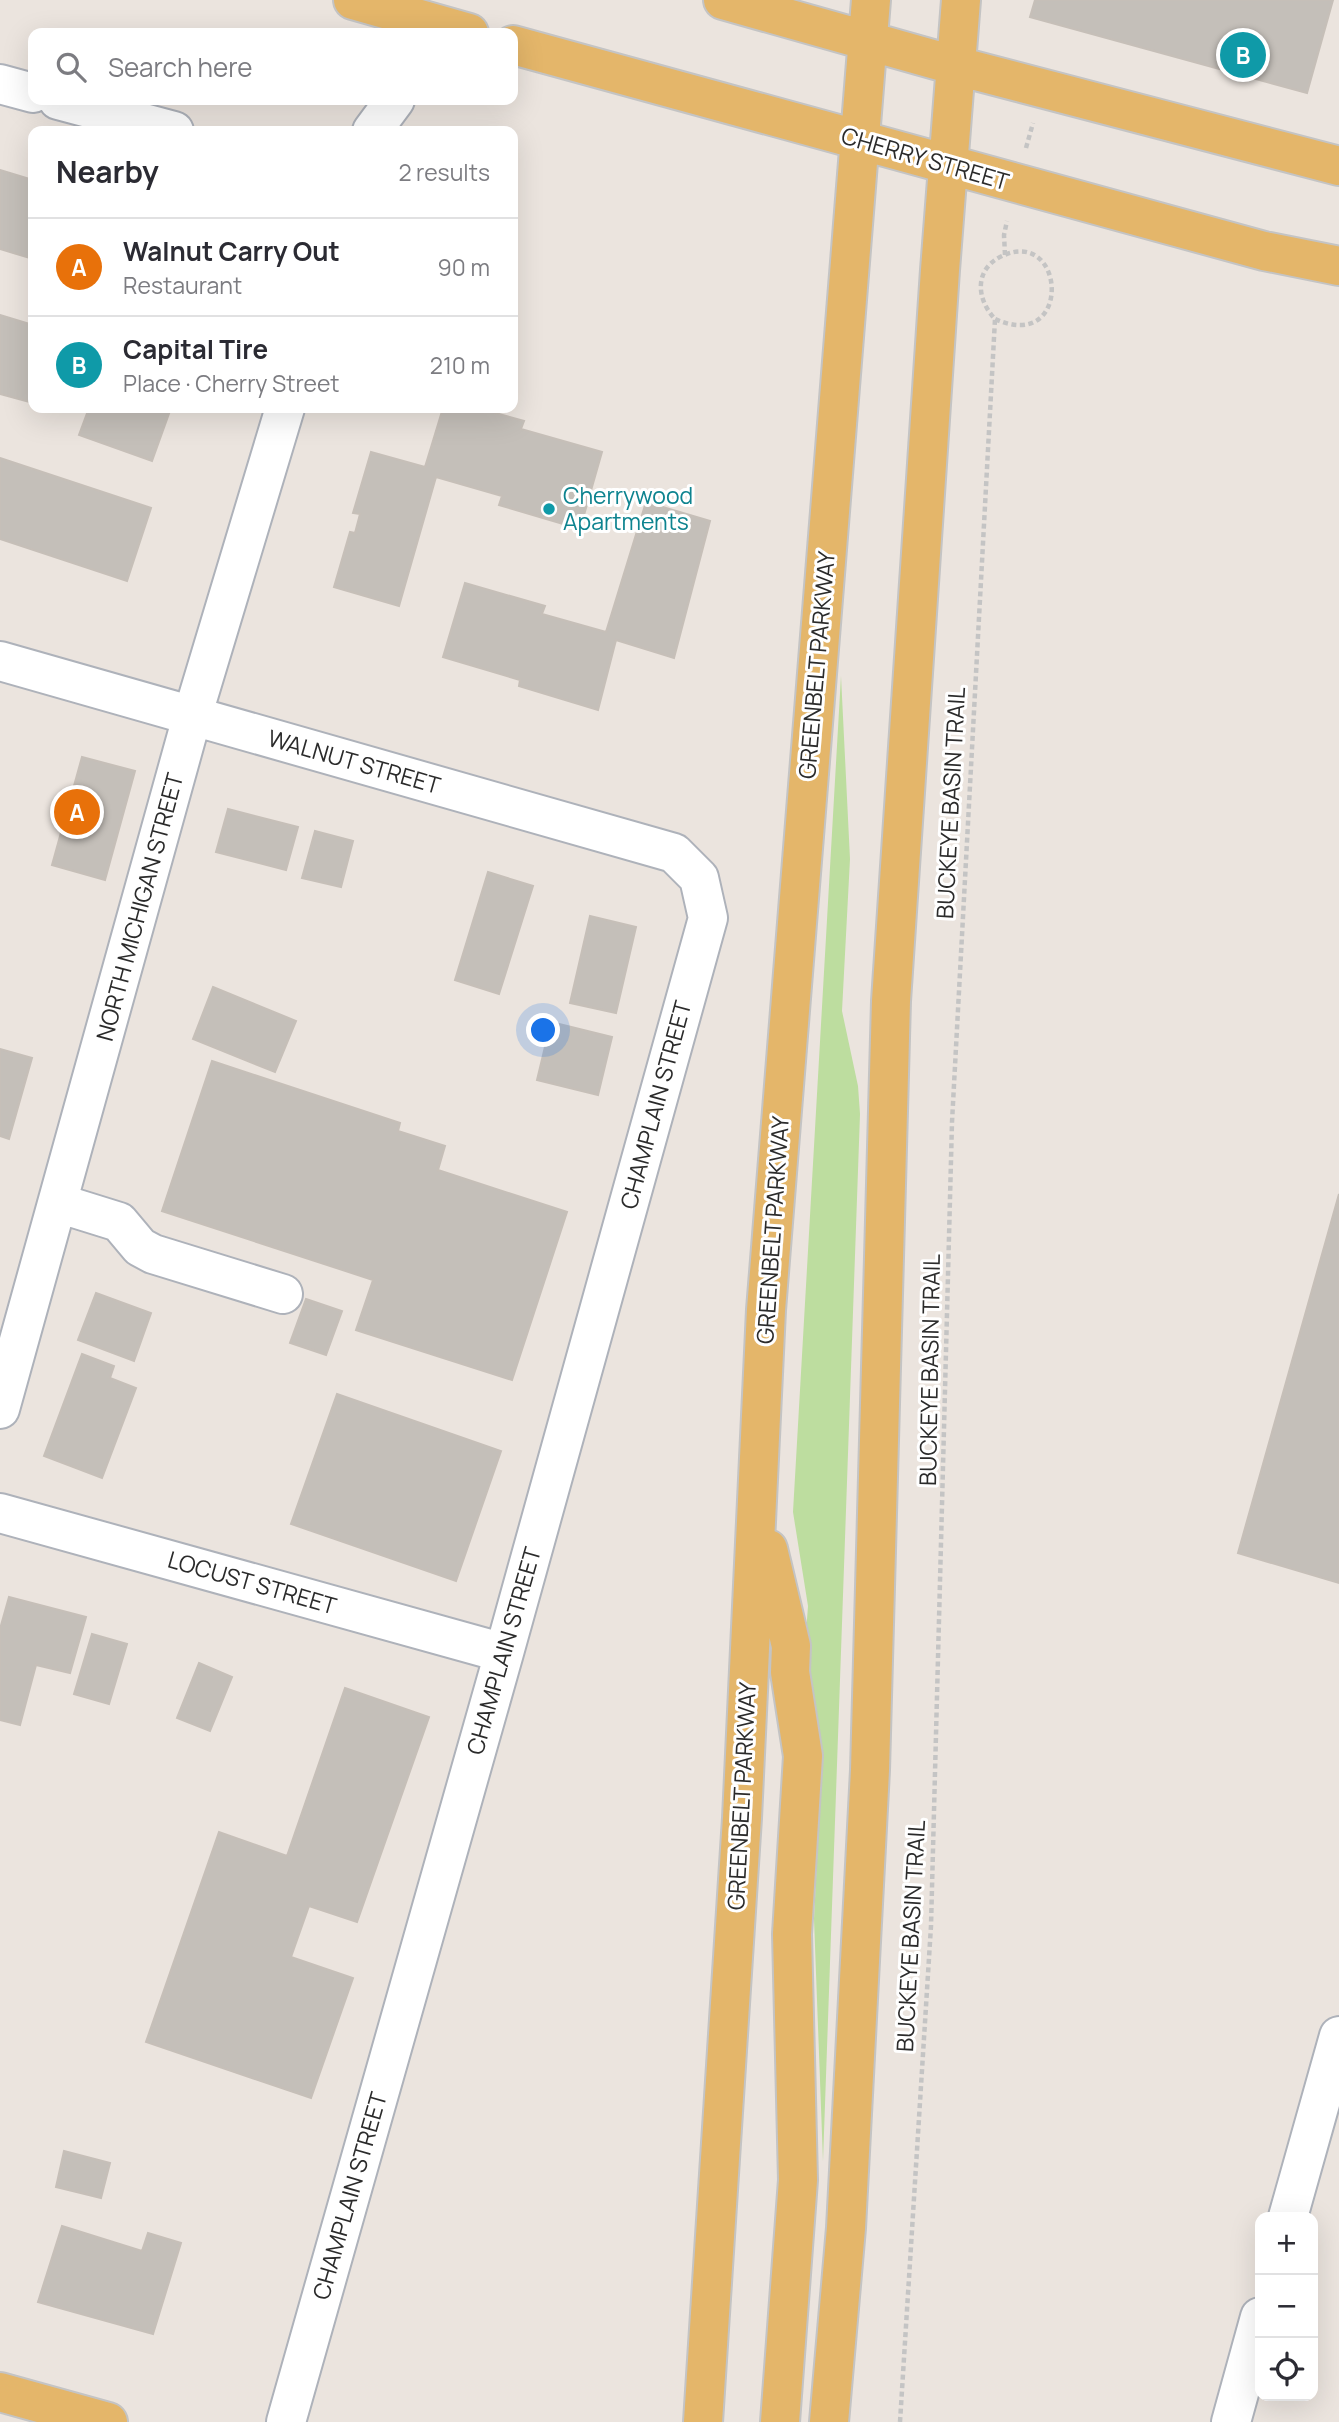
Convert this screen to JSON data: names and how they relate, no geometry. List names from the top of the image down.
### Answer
{
  "streets": {
    "main road": ["CHERRY STREET", "GREENBELT PARKWAY"],
    "street": [
      "WALNUT STREET",
      "NORTH MICHIGAN STREET",
      "CHAMPLAIN STREET",
      "LOCUST STREET"
    ],
    "path": ["BUCKEYE BASIN TRAIL"]
  },
  "crossings": [
    ["CHERRY STREET", "GREENBELT PARKWAY"],
    ["WALNUT STREET", "NORTH MICHIGAN STREET"],
    ["WALNUT STREET", "CHAMPLAIN STREET"],
    ["CHAMPLAIN STREET", "LOCUST STREET"]
  ],
  "places": ["Cherrywood Apartments"],
  "page": {
    "pins": ["B", "A"],
    "search": "Search here",
    "heading": ["Nearby", "2 results"],
    "list": [
      {
        "mark": "A",
        "name": "Walnut Carry Out",
        "note": "Restaurant",
        "value": "90 m"
      },
      {
        "mark": "B",
        "name": "Capital Tire",
        "note": "Place · Cherry Street",
        "value": "210 m"
      }
    ],
    "map_buttons": ["+", "−"]
  }
}
